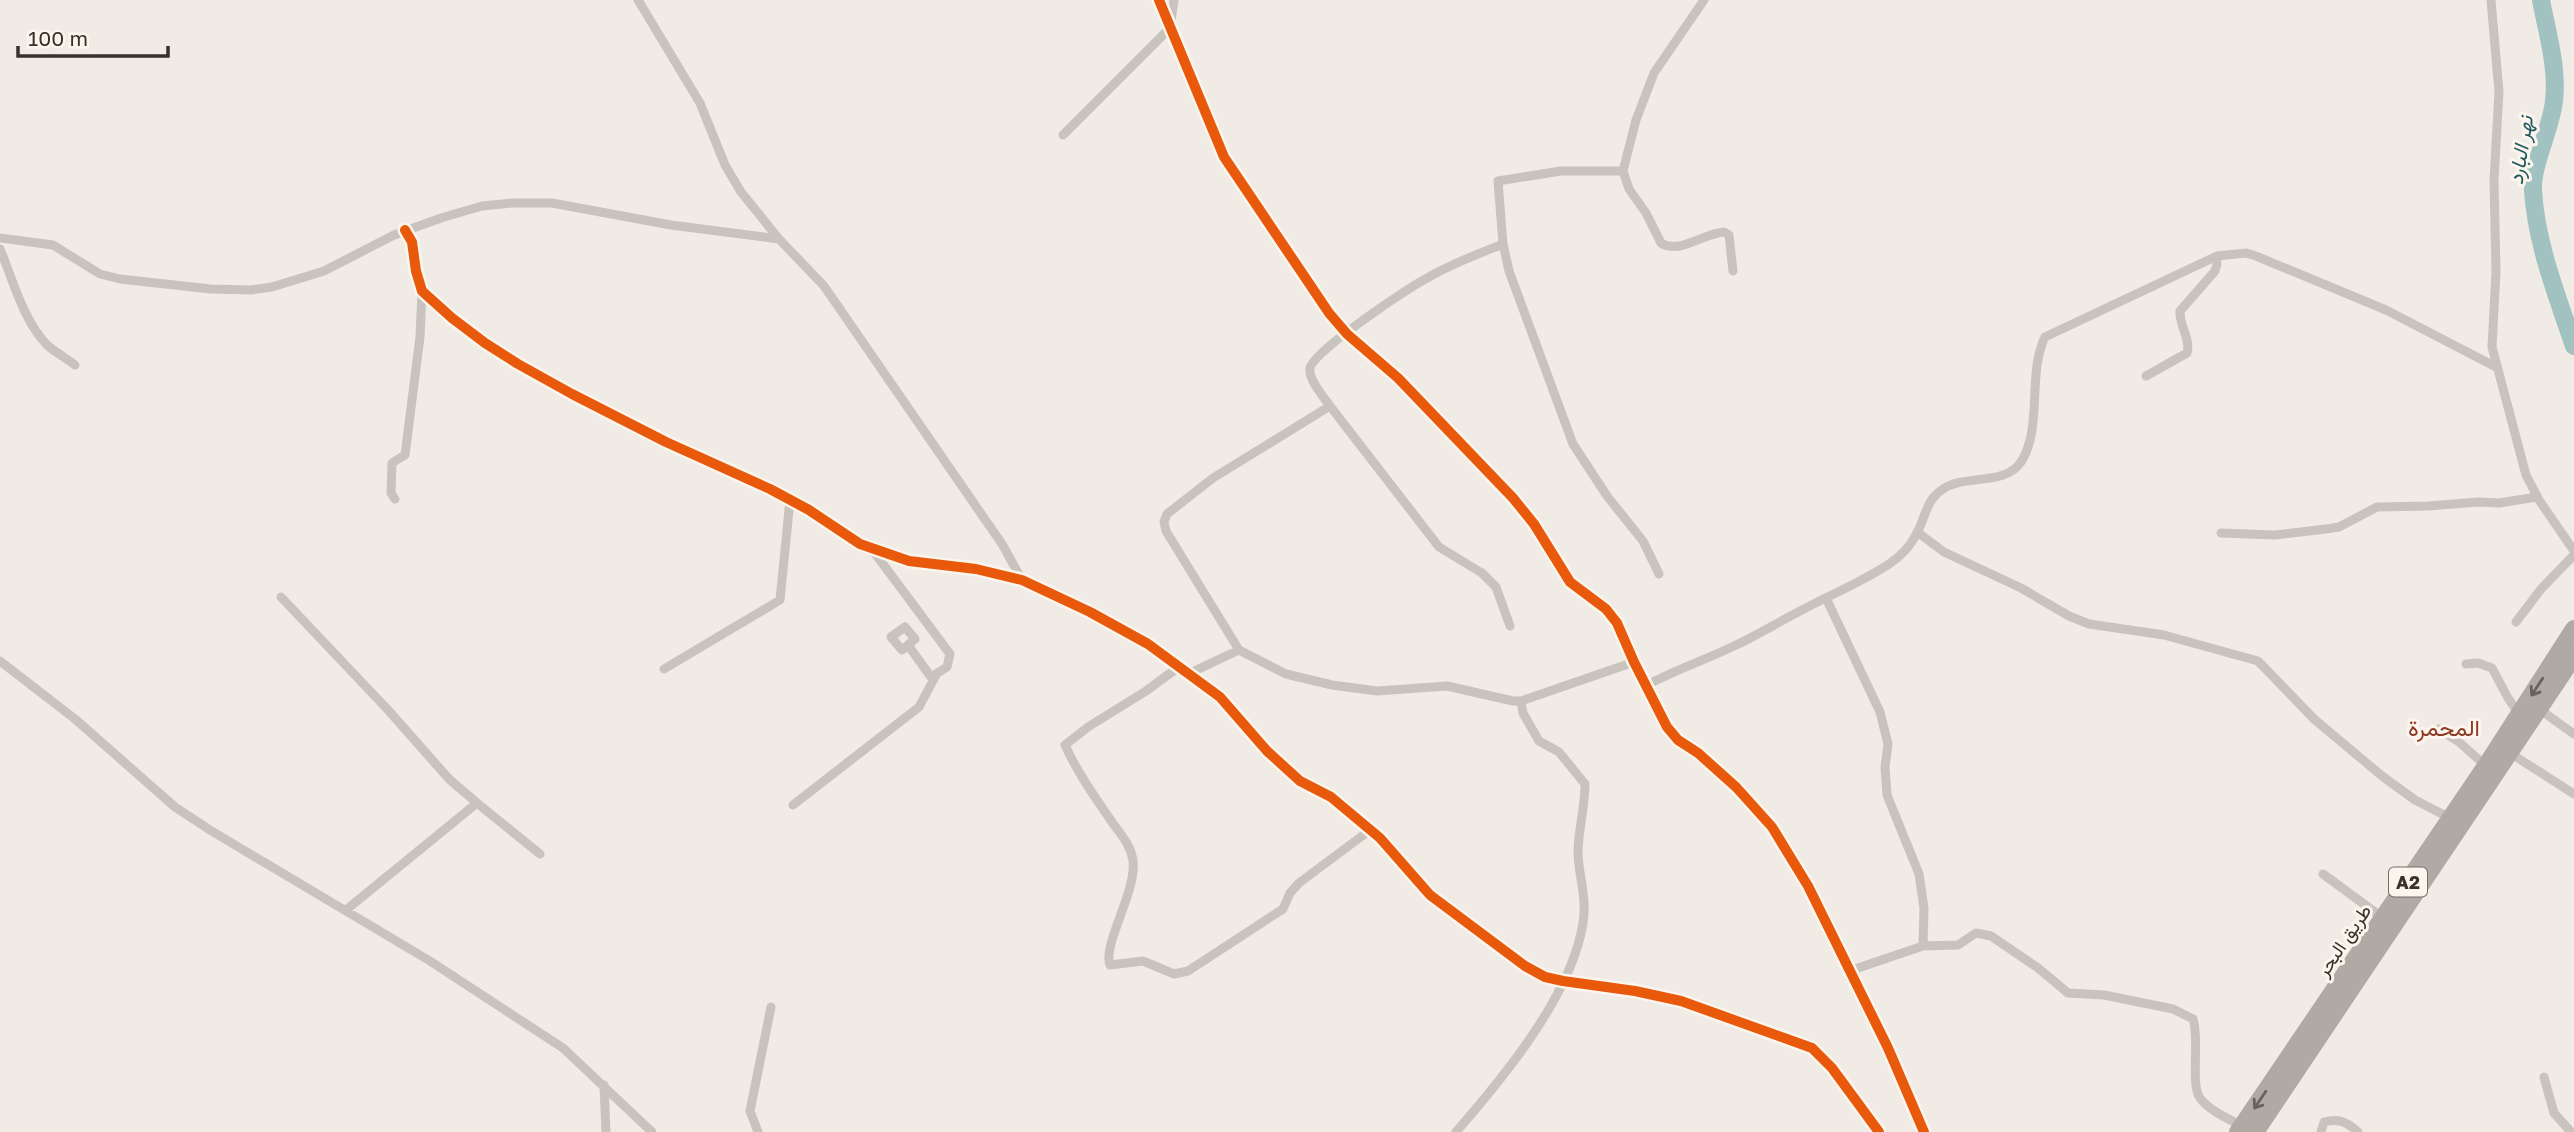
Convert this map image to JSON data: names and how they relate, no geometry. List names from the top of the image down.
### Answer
{
  "streets": {
    "highway": ["A2", "طريق البحر"]
  },
  "districts": ["المحمرة"],
  "water": ["نهر البارد"],
  "scale_bar": "100 m"
}
